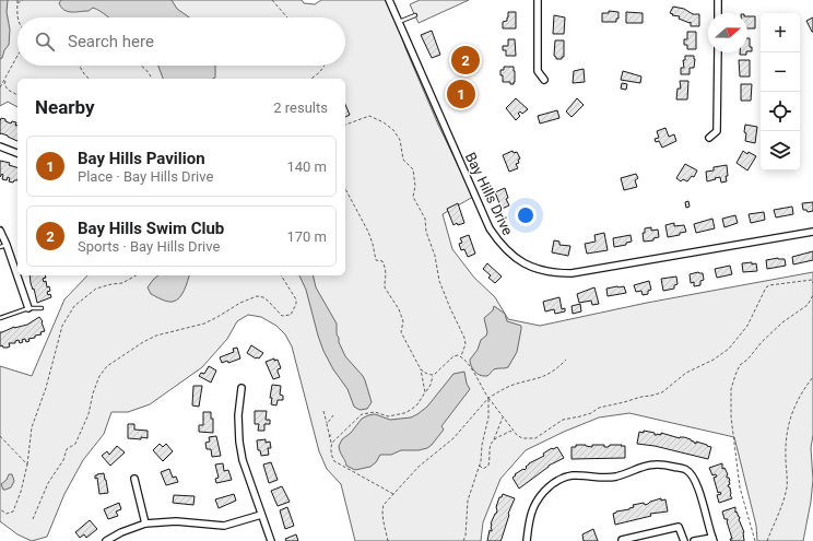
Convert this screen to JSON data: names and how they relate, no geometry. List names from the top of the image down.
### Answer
{
  "streets": {
    "street": ["Bay Hills Drive"]
  },
  "north": "right",
  "page": {
    "map_buttons": ["+", "−"],
    "search": "Search here",
    "pins": ["2", "1"],
    "heading": ["Nearby", "2 results"],
    "list": [
      {
        "mark": "1",
        "name": "Bay Hills Pavilion",
        "note": "Place · Bay Hills Drive",
        "value": "140 m"
      },
      {
        "mark": "2",
        "name": "Bay Hills Swim Club",
        "note": "Sports · Bay Hills Drive",
        "value": "170 m"
      }
    ]
  }
}
